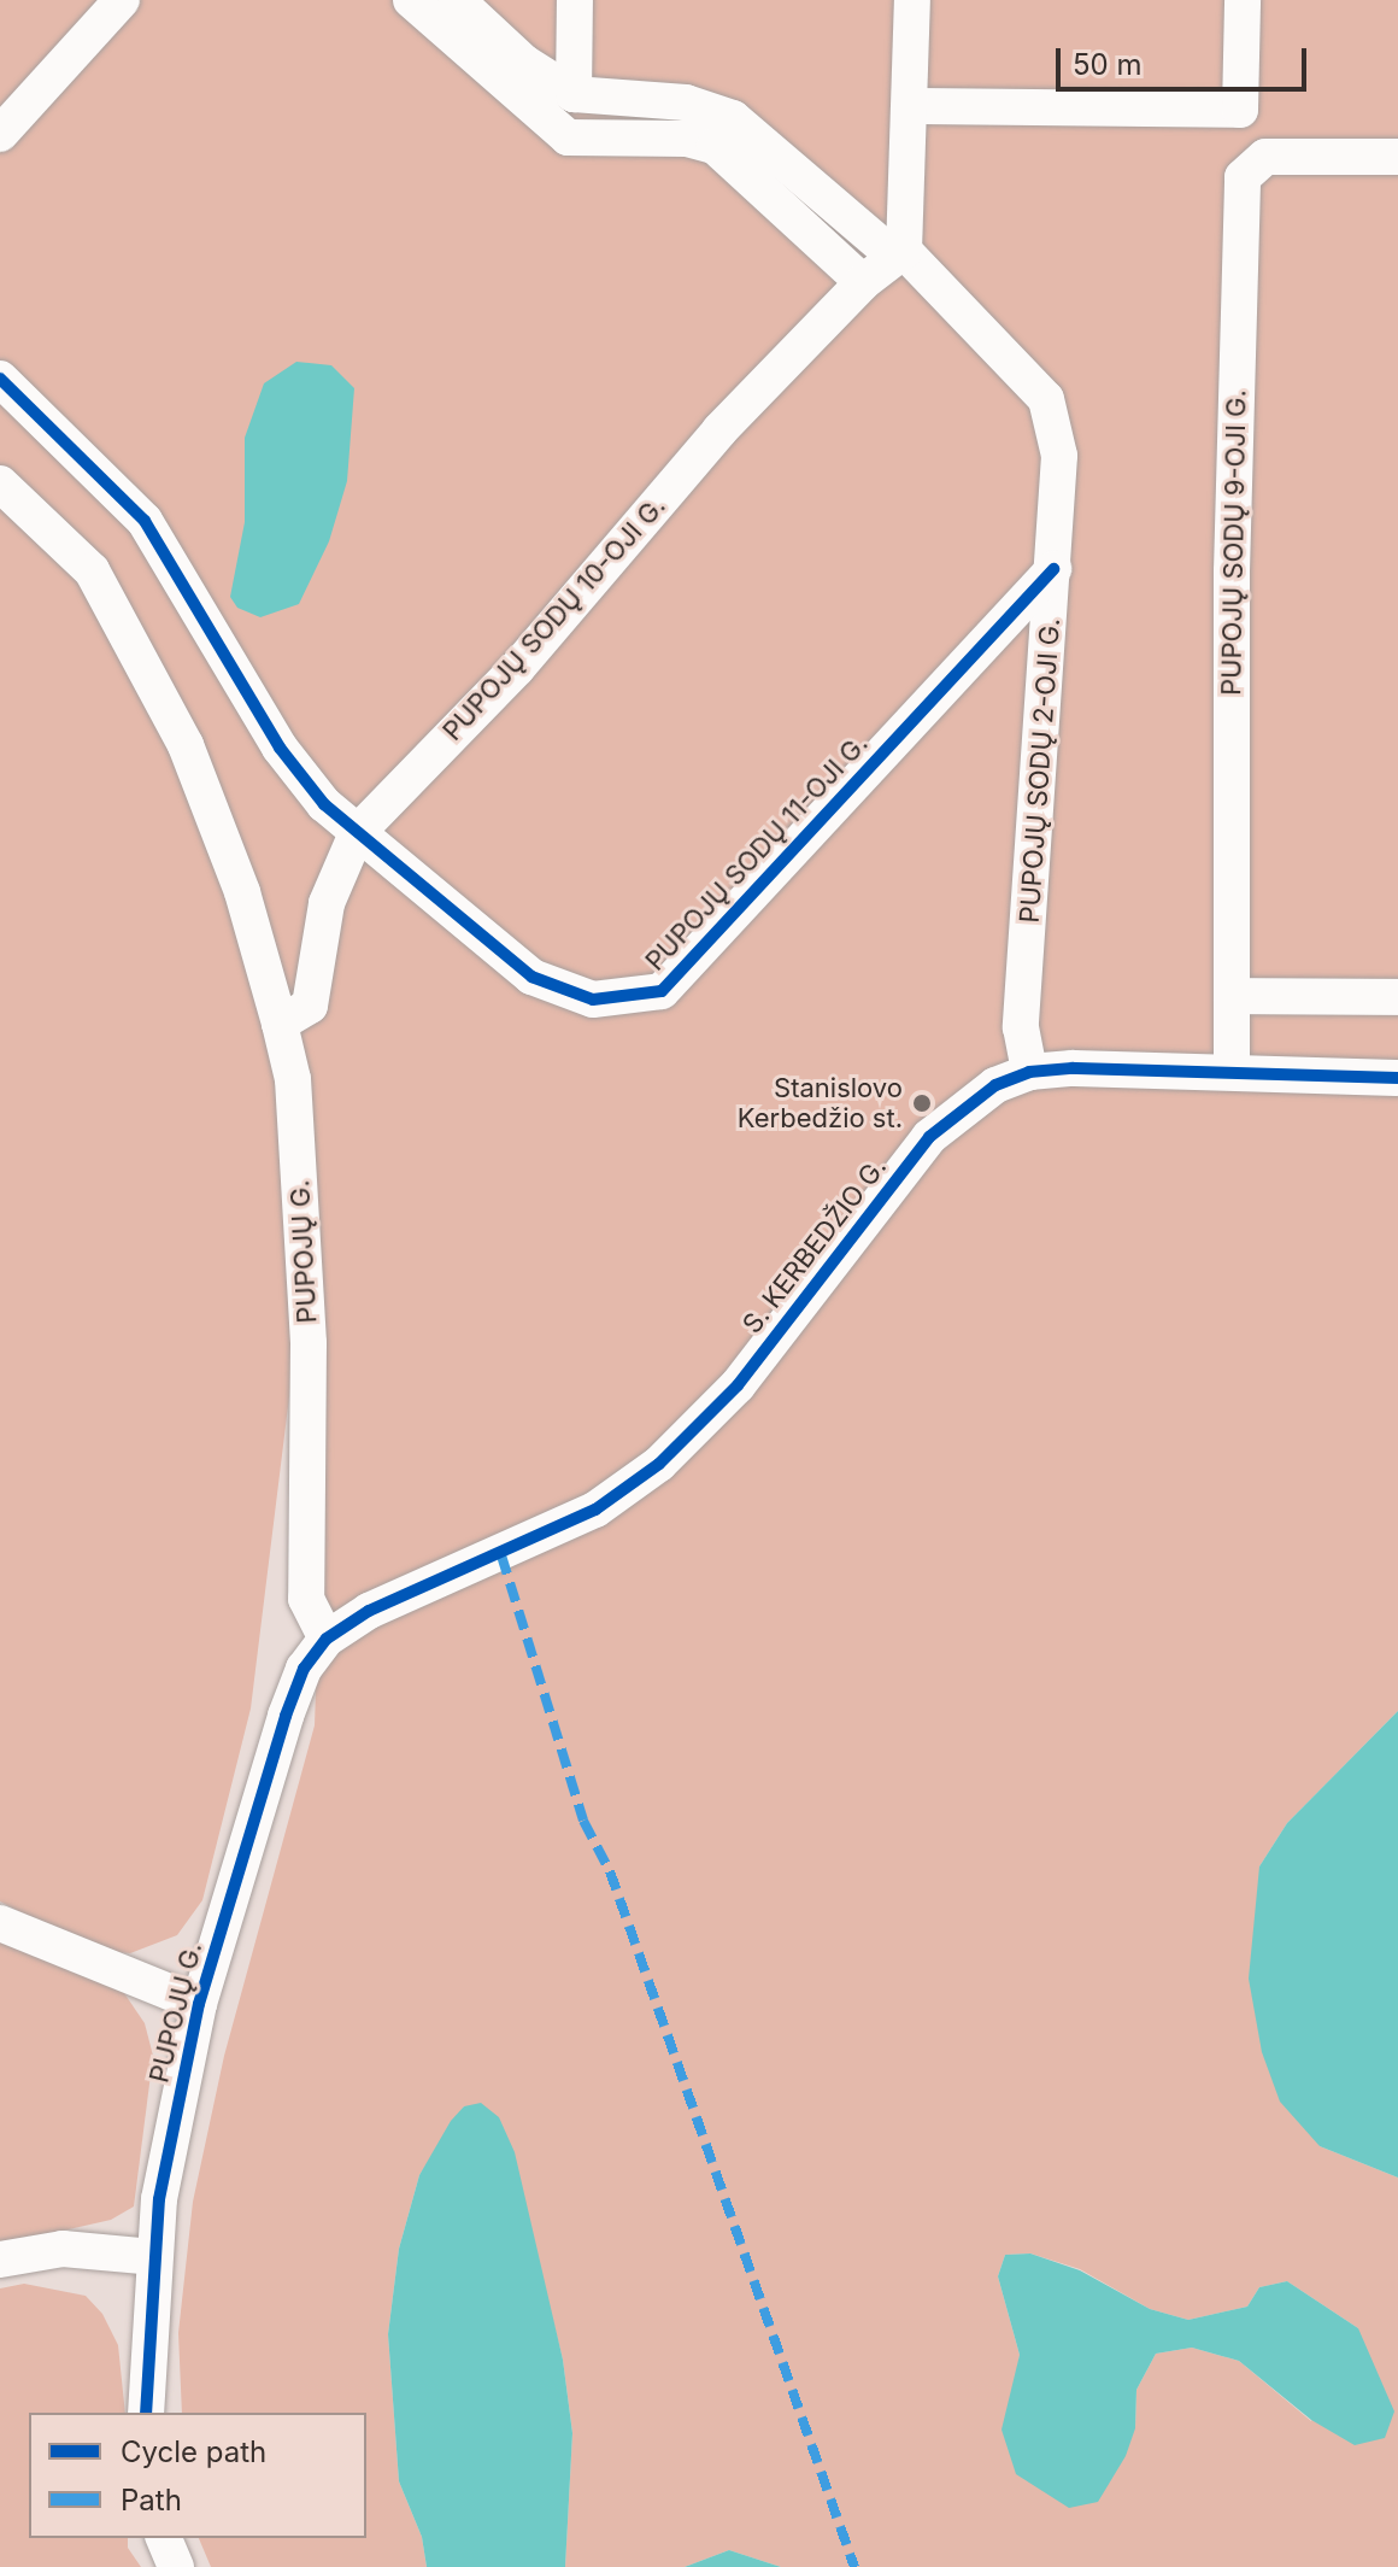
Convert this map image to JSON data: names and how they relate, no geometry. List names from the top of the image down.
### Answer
{
  "streets": {
    "street": [
      "PUPOJŲ SODŲ 9-OJI G.",
      "PUPOJŲ SODŲ 10-OJI G.",
      "PUPOJŲ SODŲ 2-OJI G.",
      "PUPOJŲ SODŲ 11-OJI G.",
      "S. KERBEDŽIO G.",
      "PUPOJŲ G."
    ]
  },
  "crossings": [
    ["PUPOJŲ SODŲ 9-OJI G.", "S. KERBEDŽIO G."],
    ["PUPOJŲ SODŲ 10-OJI G.", "PUPOJŲ SODŲ 2-OJI G."],
    ["PUPOJŲ SODŲ 10-OJI G.", "PUPOJŲ SODŲ 11-OJI G."],
    ["PUPOJŲ SODŲ 10-OJI G.", "PUPOJŲ G."],
    ["PUPOJŲ SODŲ 2-OJI G.", "PUPOJŲ SODŲ 11-OJI G."],
    ["PUPOJŲ SODŲ 2-OJI G.", "S. KERBEDŽIO G."],
    ["S. KERBEDŽIO G.", "PUPOJŲ G."]
  ],
  "places": ["Stanislovo Kerbedžio st."],
  "legend": ["Cycle path", "Path"],
  "scale_bar": "50 m"
}
